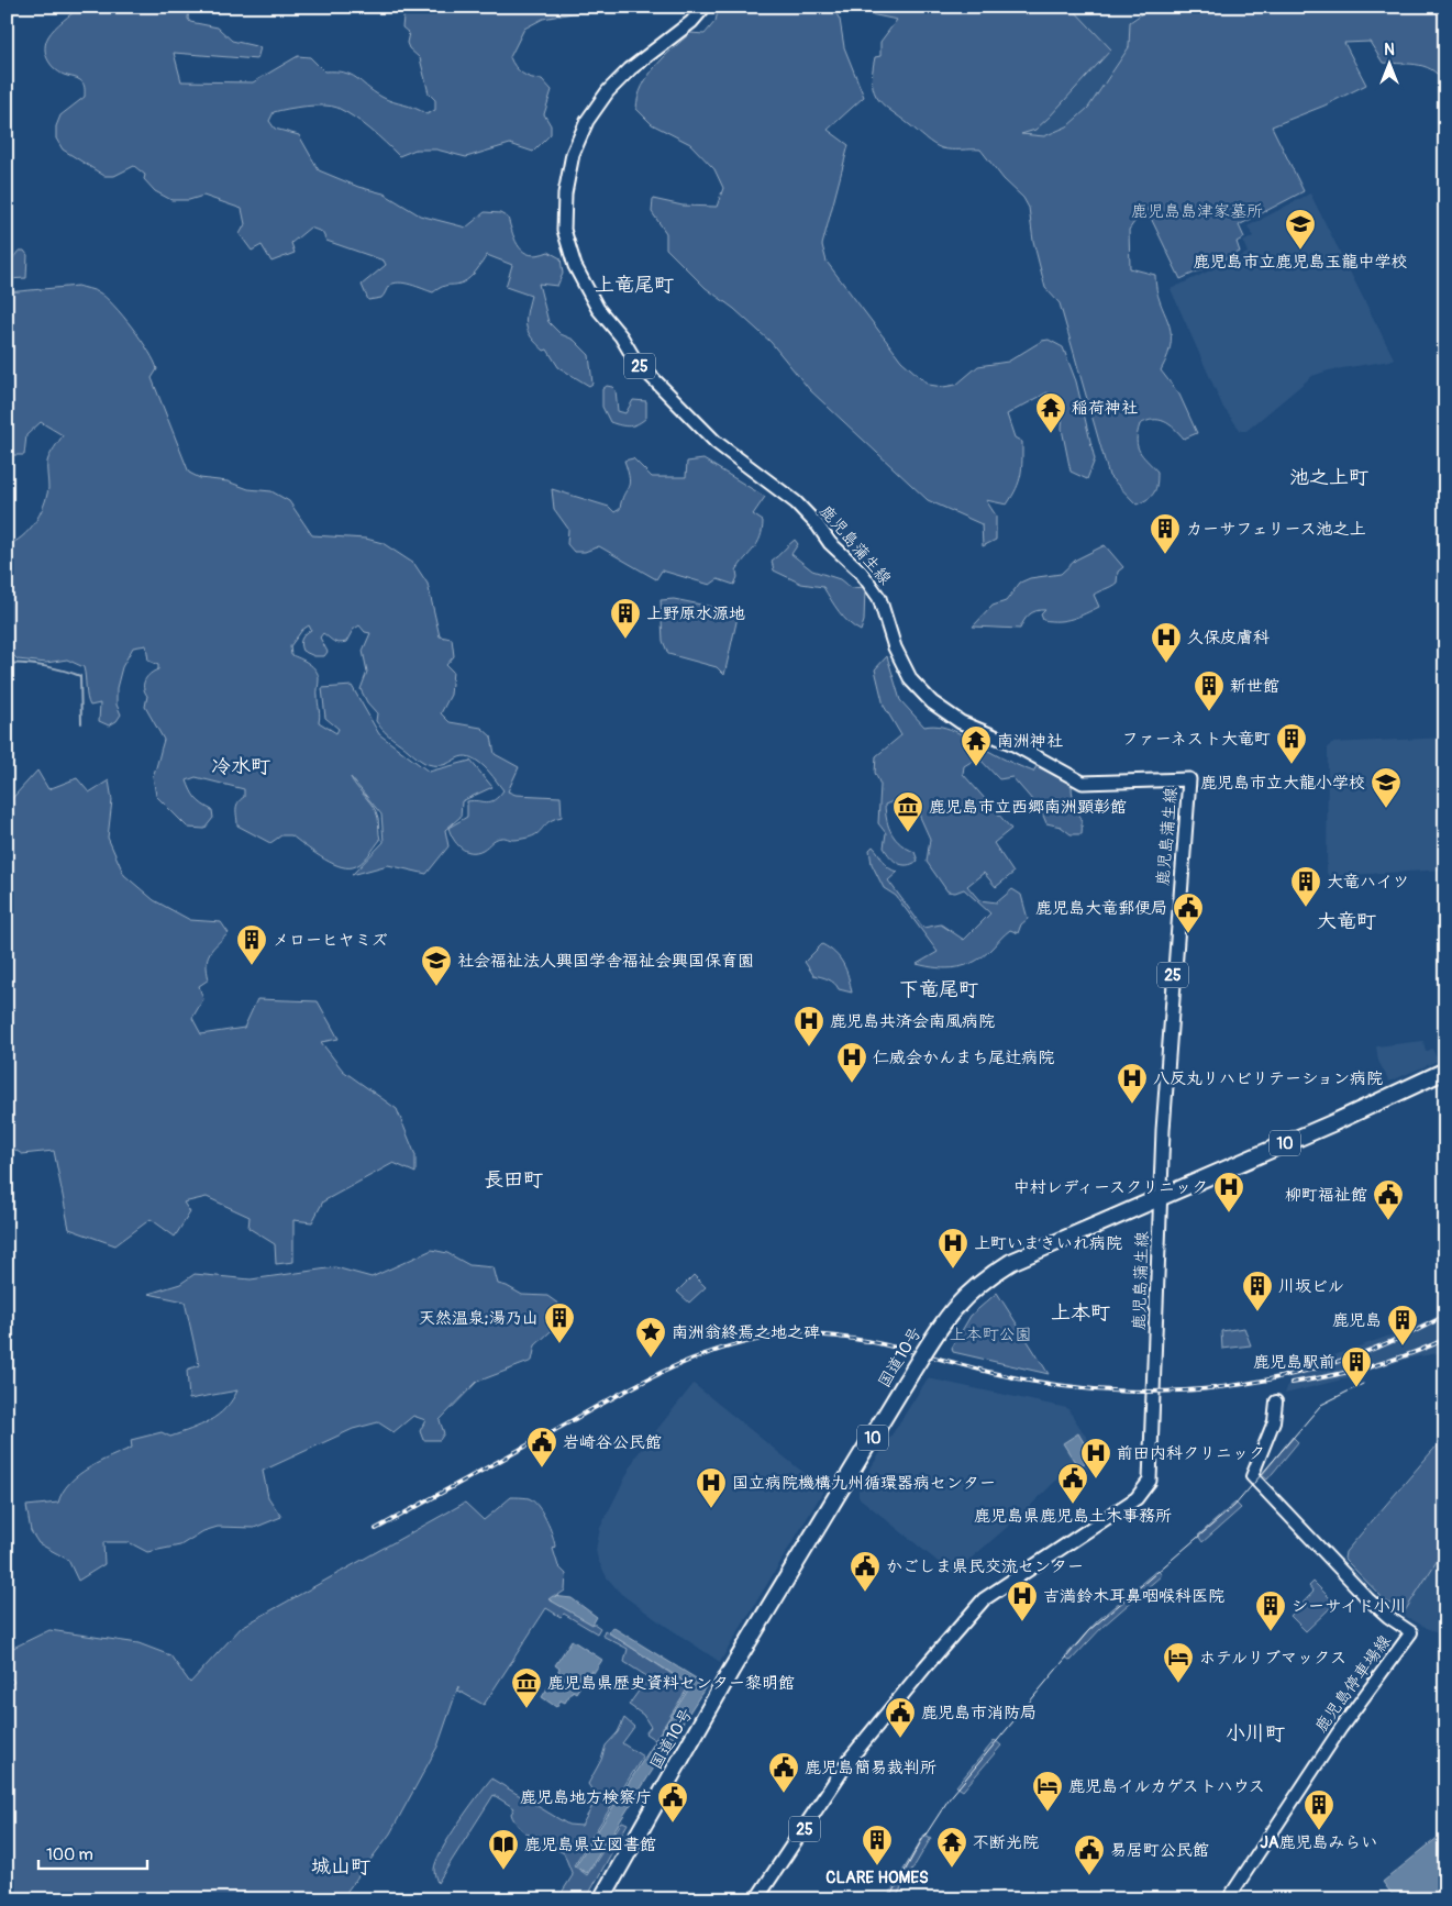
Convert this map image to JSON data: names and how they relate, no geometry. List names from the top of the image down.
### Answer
{
  "streets": {
    "highway": ["10", "国道10号"],
    "main road": ["25", "鹿児島蒲生線", "鹿児島停車場線"]
  },
  "crossings": [
    ["鹿児島蒲生線", "国道10号"]
  ],
  "districts": [
    "上竜尾町",
    "池之上町",
    "冷水町",
    "大竜町",
    "下竜尾町",
    "長田町",
    "上本町",
    "小川町",
    "城山町"
  ],
  "parks": ["鹿児島島津家墓所", "上本町公園"],
  "places": {
    "school or university": ["鹿児島市立鹿児島玉龍中学校", "鹿児島市立大龍小学校", "社会福祉法人興国学舎福祉会興国保育園"],
    "temple": ["稲荷神社", "南洲神社", "不断光院"],
    "building": [
      "カーサフェリース池之上",
      "上野原水源地",
      "新世館",
      "ファーネスト大竜町",
      "大竜ハイツ",
      "メローヒヤミズ",
      "川坂ビル",
      "天然温泉;湯乃山",
      "鹿児島",
      "鹿児島駅前",
      "シーサイド小川",
      "JA鹿児島みらい",
      "CLARE HOMES"
    ],
    "hospital": [
      "久保皮膚科",
      "鹿児島共済会南風病院",
      "仁威会かんまち尾辻病院",
      "八反丸リハビリテーション病院",
      "中村レディースクリニック",
      "上町いまきいれ病院",
      "前田内科クリニック",
      "国立病院機構九州循環器病センター",
      "吉満鈴木耳鼻咽喉科医院"
    ],
    "museum": ["鹿児島市立西郷南洲顕彰館", "鹿児島県歴史資料センター黎明館"],
    "public building": [
      "鹿児島大竜郵便局",
      "柳町福祉館",
      "岩崎谷公民館",
      "鹿児島県鹿児島土木事務所",
      "かごしま県民交流センター",
      "鹿児島市消防局",
      "鹿児島簡易裁判所",
      "鹿児島地方検察庁",
      "易居町公民館"
    ],
    "place": ["南洲翁終焉之地之碑"],
    "hotel": ["ホテルリブマックス", "鹿児島イルカゲストハウス"],
    "library": ["鹿児島県立図書館"]
  },
  "scale_bar": "100 m",
  "north": "top"
}
